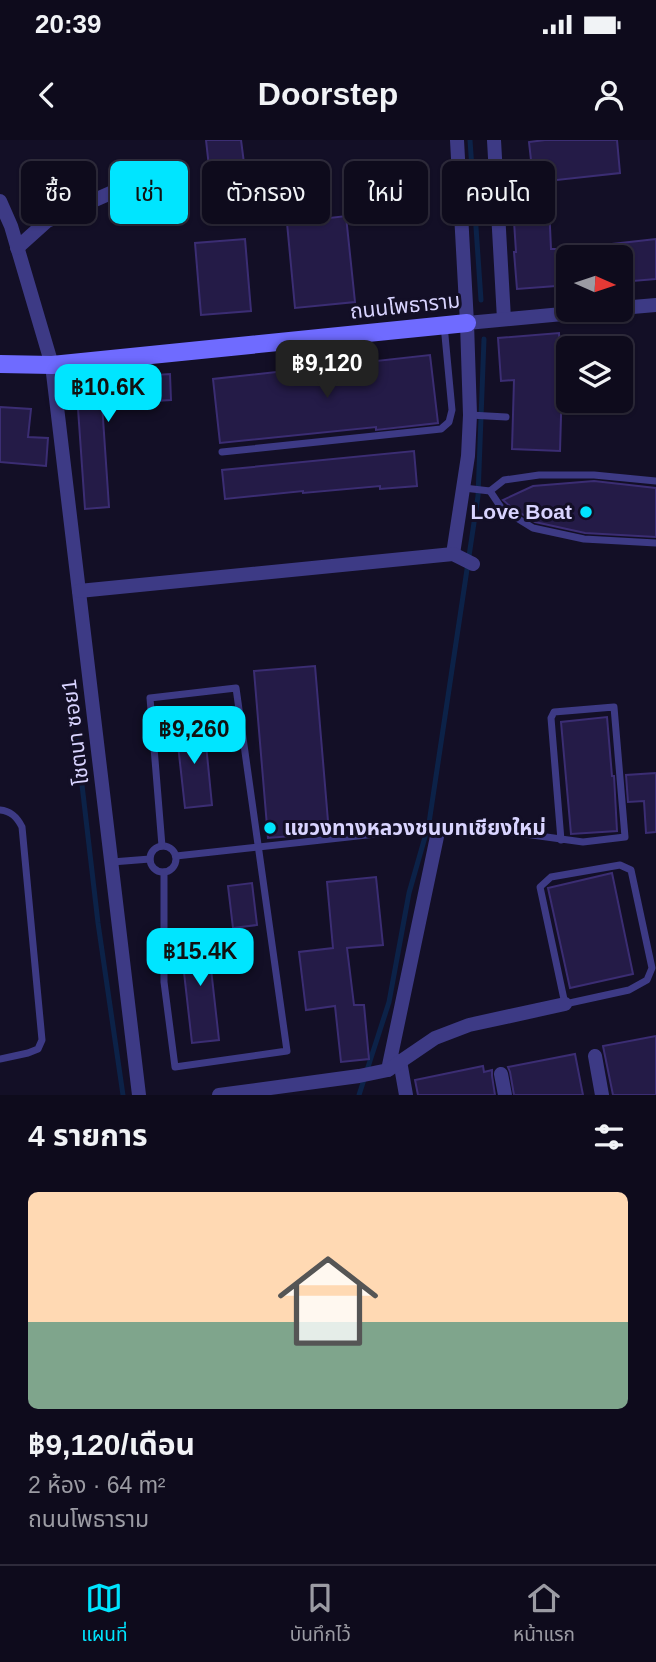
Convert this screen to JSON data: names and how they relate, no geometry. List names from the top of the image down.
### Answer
{
  "streets": {
    "street": ["ถนนโพธาราม", "โชตนา ซอย1"]
  },
  "crossings": [
    ["ถนนโพธาราม", "โชตนา ซอย1"]
  ],
  "places": ["Love Boat", "แขวงทางหลวงชนบทเชียงใหม่"],
  "north": "right",
  "page": {
    "status": "20:39",
    "header": "Doorstep",
    "chip": [
      "ซื้อ",
      "เช่า",
      "ตัวกรอง",
      "ใหม่",
      "คอนโด"
    ],
    "price": [
      "฿9,120",
      "฿10.6K",
      "฿9,260",
      "฿15.4K"
    ],
    "heading": "4 รายการ",
    "list": [
      {
        "name": "฿9,120/เดือน",
        "note": "2 ห้อง · 64 m² · ถนนโพธาราม"
      }
    ],
    "tabs": ["แผนที่", "บันทึกไว้", "หน้าแรก"]
  }
}
